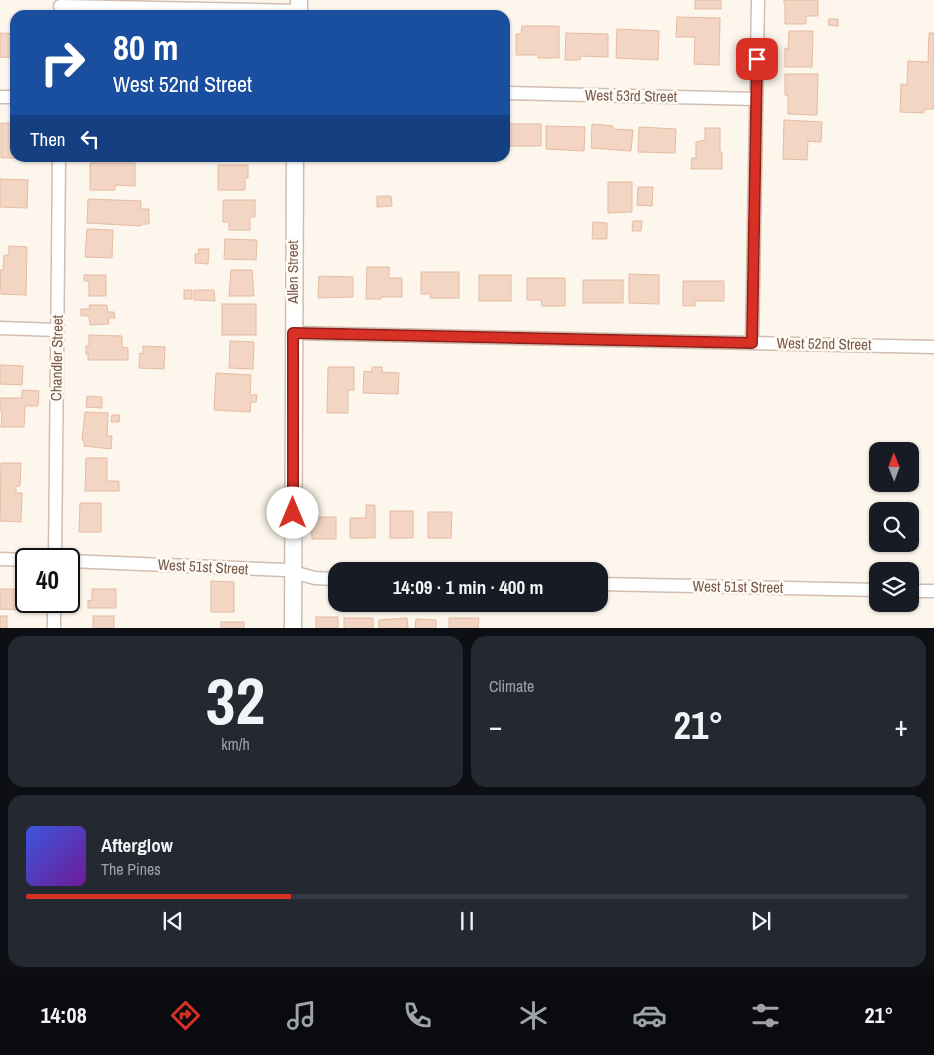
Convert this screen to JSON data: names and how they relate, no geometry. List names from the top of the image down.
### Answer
{
  "streets": {
    "street": [
      "West 53rd Street",
      "Allen Street",
      "West 52nd Street",
      "Chandler Street",
      "West 51st Street"
    ]
  },
  "crossings": [
    ["Allen Street", "West 52nd Street"],
    ["Allen Street", "West 51st Street"]
  ],
  "north": "top",
  "page": {
    "turn": ["80 m", "West 52nd Street"],
    "then": "Then",
    "limit": "40",
    "trip": "14:09 · 1 min · 400 m",
    "tile": [
      ["32", "km/h"],
      "Climate"
    ],
    "heat": ["−", "21°", "+"],
    "song": ["Afterglow", "The Pines"],
    "tabs": ["14:08", "21°"]
  }
}
